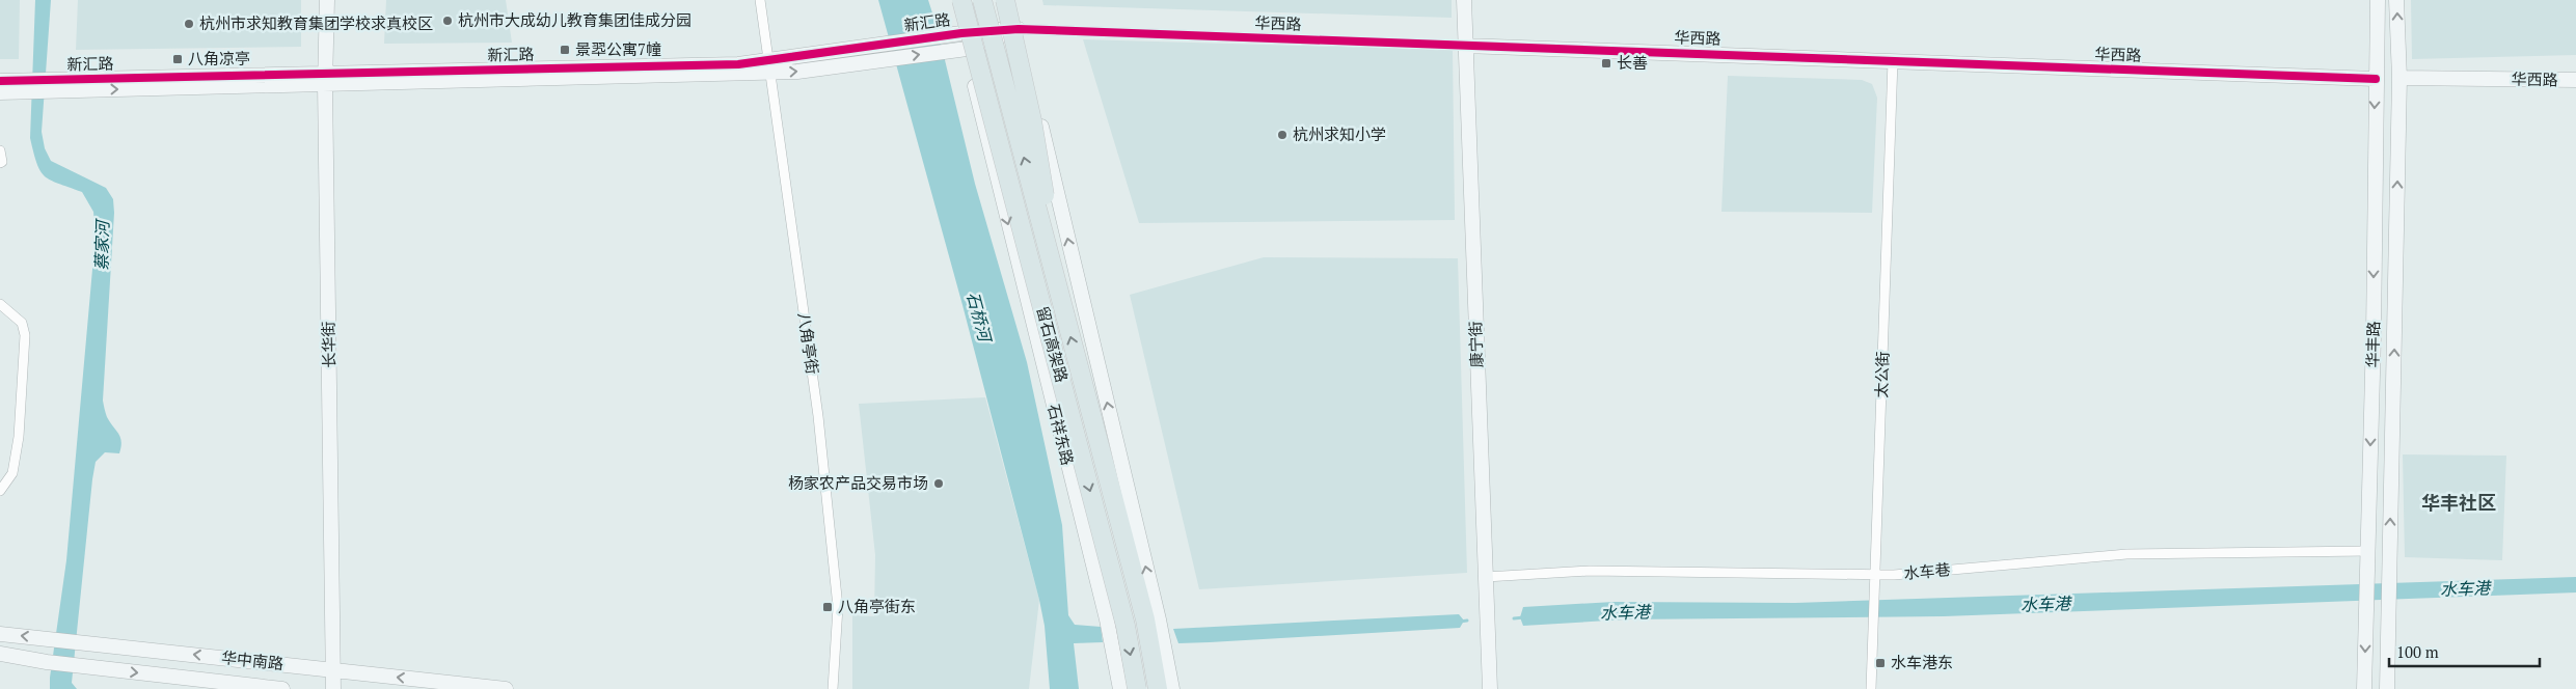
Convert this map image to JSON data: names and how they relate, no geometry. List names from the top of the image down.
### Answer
{
  "streets": {
    "highway": ["留石高架路"],
    "street": [
      "新汇路",
      "华西路",
      "八角亭街",
      "长华街",
      "康宁街",
      "华丰路",
      "太公街",
      "石祥东路",
      "水车巷",
      "华中南路"
    ]
  },
  "crossings": [
    ["新汇路", "华西路"],
    ["新汇路", "八角亭街"],
    ["新汇路", "长华街"],
    ["新汇路", "石祥东路"],
    ["华西路", "康宁街"],
    ["华西路", "华丰路"],
    ["华西路", "太公街"],
    ["长华街", "华中南路"],
    ["康宁街", "水车巷"],
    ["华丰路", "水车巷"],
    ["太公街", "水车巷"]
  ],
  "districts": ["华丰社区"],
  "water": ["蔡家河", "石桥河", "水车港"],
  "places": {
    "other": [
      "杭州市大成幼儿教育集团佳成分园",
      "杭州市求知教育集团学校求真校区",
      "杭州求知小学",
      "杨家农产品交易市场"
    ],
    "transit": [
      "景翆公寓7幢",
      "八角凉亭",
      "长善",
      "八角亭街东",
      "水车港东"
    ]
  },
  "scale_bar": "100 m"
}
